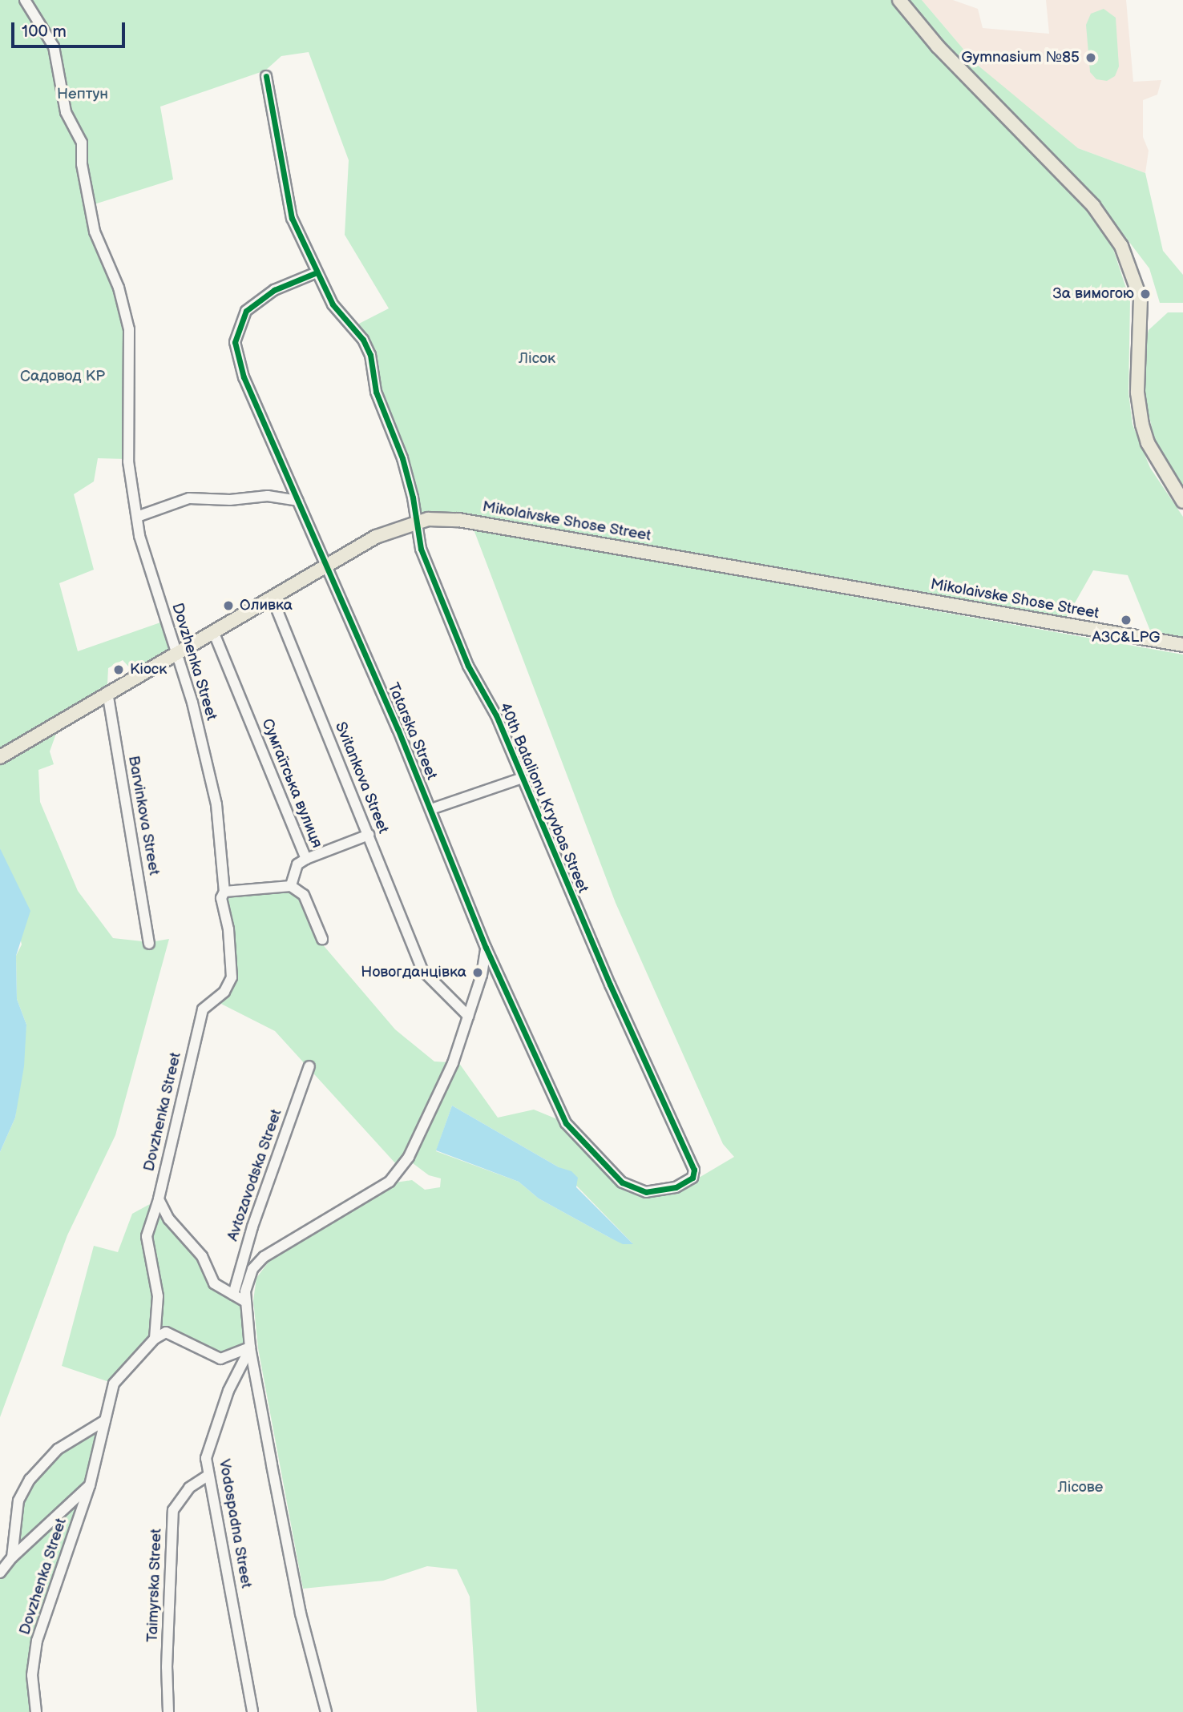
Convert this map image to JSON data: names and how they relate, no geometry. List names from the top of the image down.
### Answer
{
  "streets": {
    "main road": ["Mikolaivske Shose Street"],
    "street": [
      "Dovzhenka Street",
      "Tatarska Street",
      "Svitankova Street",
      "Сумгаїтська вулиця",
      "40th Batalionu Kryvbas Street",
      "Barvinkova Street",
      "Avtozavodska Street",
      "Vodospadna Street",
      "Taimyrska Street"
    ]
  },
  "crossings": [
    ["Mikolaivske Shose Street", "Dovzhenka Street"],
    ["Mikolaivske Shose Street", "Tatarska Street"],
    ["Mikolaivske Shose Street", "Svitankova Street"],
    ["Mikolaivske Shose Street", "Сумгаїтська вулиця"],
    ["Mikolaivske Shose Street", "40th Batalionu Kryvbas Street"],
    ["Mikolaivske Shose Street", "Barvinkova Street"],
    ["Tatarska Street", "40th Batalionu Kryvbas Street"],
    ["Vodospadna Street", "Taimyrska Street"]
  ],
  "parks": [
    "Нептун",
    "Лісок",
    "Садовод КР",
    "Лісове"
  ],
  "places": [
    "Gymnasium №85",
    "За вимогою",
    "Оливка",
    "АЗС&LPG",
    "Кіоск",
    "Новогданцівка"
  ],
  "scale_bar": "100 m"
}
